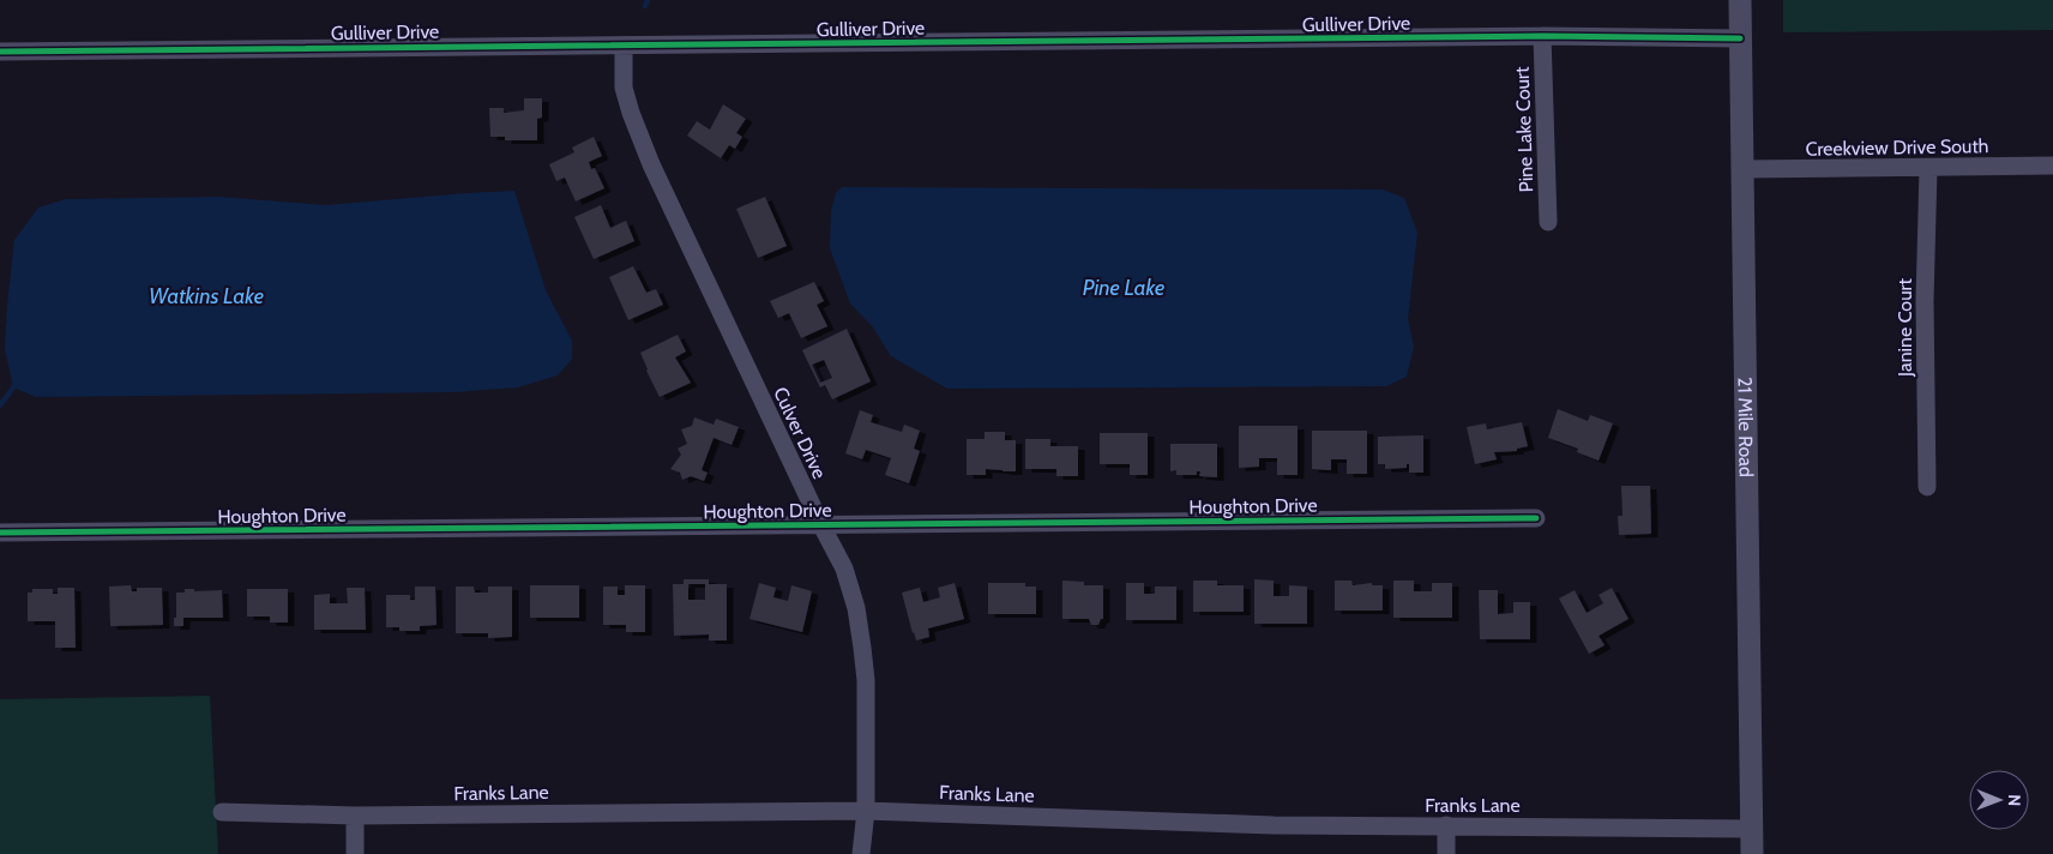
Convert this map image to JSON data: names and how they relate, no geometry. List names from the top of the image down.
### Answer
{
  "streets": {
    "street": [
      "Gulliver Drive",
      "Pine Lake Court",
      "Creekview Drive South",
      "Janine Court",
      "21 Mile Road",
      "Culver Drive",
      "Houghton Drive",
      "Franks Lane"
    ]
  },
  "crossings": [
    ["Gulliver Drive", "Pine Lake Court"],
    ["Gulliver Drive", "21 Mile Road"],
    ["Gulliver Drive", "Culver Drive"],
    ["Creekview Drive South", "Janine Court"],
    ["Creekview Drive South", "21 Mile Road"],
    ["21 Mile Road", "Franks Lane"],
    ["Culver Drive", "Houghton Drive"],
    ["Culver Drive", "Franks Lane"]
  ],
  "water": ["Pine Lake", "Watkins Lake"],
  "north": "right"
}
